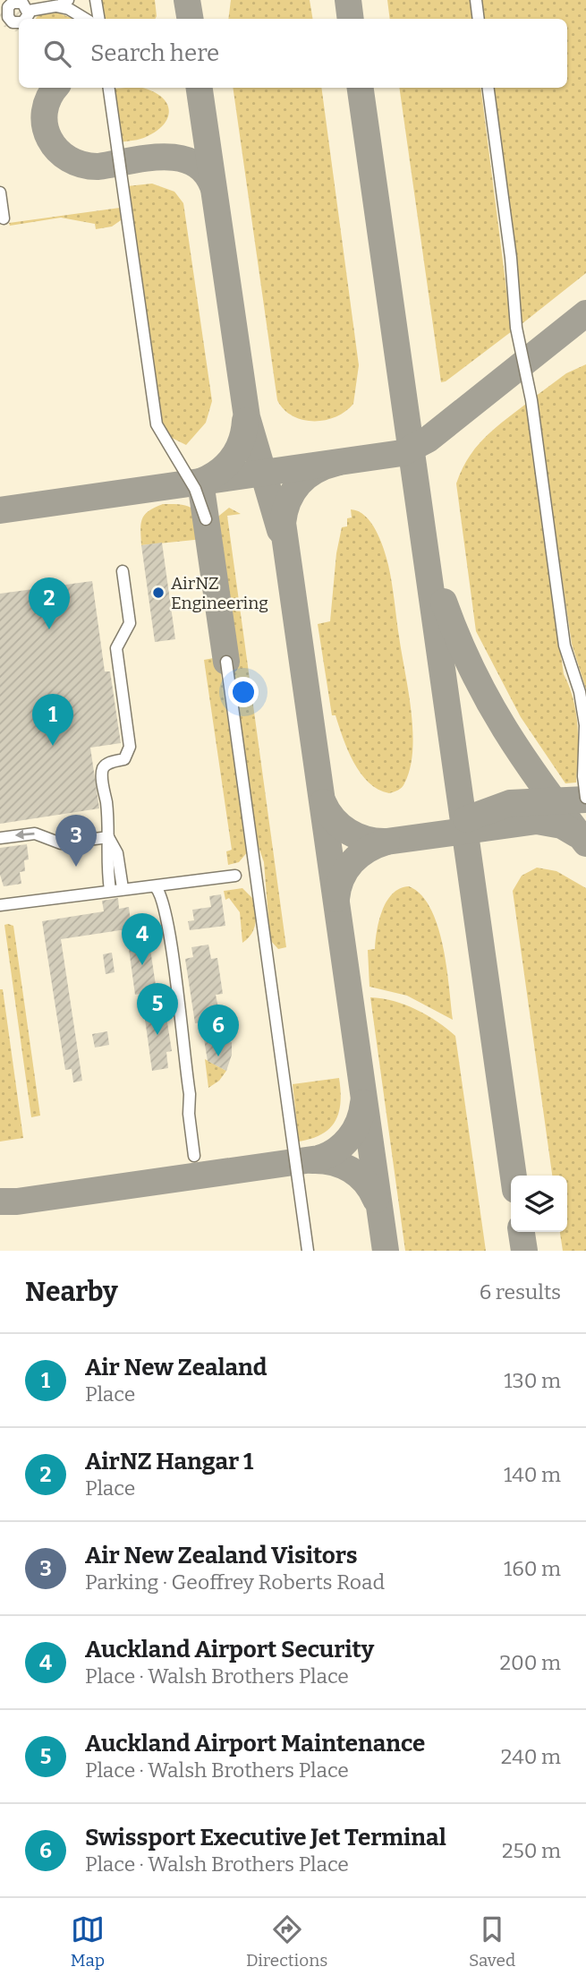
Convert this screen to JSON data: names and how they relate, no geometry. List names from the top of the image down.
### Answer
{
  "places": ["AirNZ Engineering"],
  "page": {
    "search": "Search here",
    "pins": [
      "2",
      "1",
      "3",
      "4",
      "5",
      "6"
    ],
    "heading": ["Nearby", "6 results"],
    "list": [
      {
        "mark": "1",
        "name": "Air New Zealand",
        "note": "Place",
        "value": "130 m"
      },
      {
        "mark": "2",
        "name": "AirNZ Hangar 1",
        "note": "Place",
        "value": "140 m"
      },
      {
        "mark": "3",
        "name": "Air New Zealand Visitors",
        "note": "Parking · Geoffrey Roberts Road",
        "value": "160 m"
      },
      {
        "mark": "4",
        "name": "Auckland Airport Security",
        "note": "Place · Walsh Brothers Place",
        "value": "200 m"
      },
      {
        "mark": "5",
        "name": "Auckland Airport Maintenance",
        "note": "Place · Walsh Brothers Place",
        "value": "240 m"
      },
      {
        "mark": "6",
        "name": "Swissport Executive Jet Terminal",
        "note": "Place · Walsh Brothers Place",
        "value": "250 m"
      }
    ],
    "nav": ["Map", "Directions", "Saved"]
  }
}
